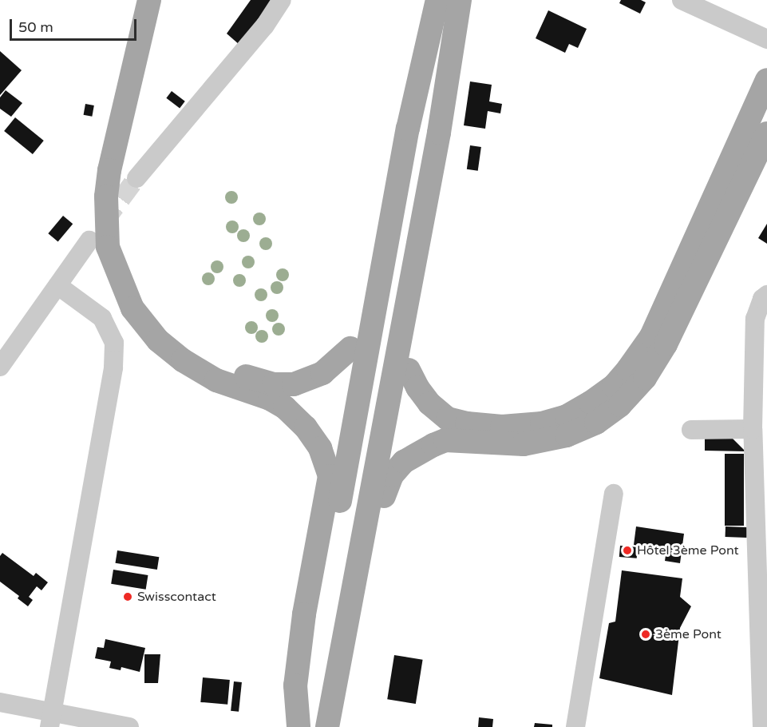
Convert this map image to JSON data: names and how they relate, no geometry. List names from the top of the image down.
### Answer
{
  "places": ["Hôtel 3ème Pont", "Swisscontact", "3ème Pont"],
  "scale_bar": "50 m"
}
